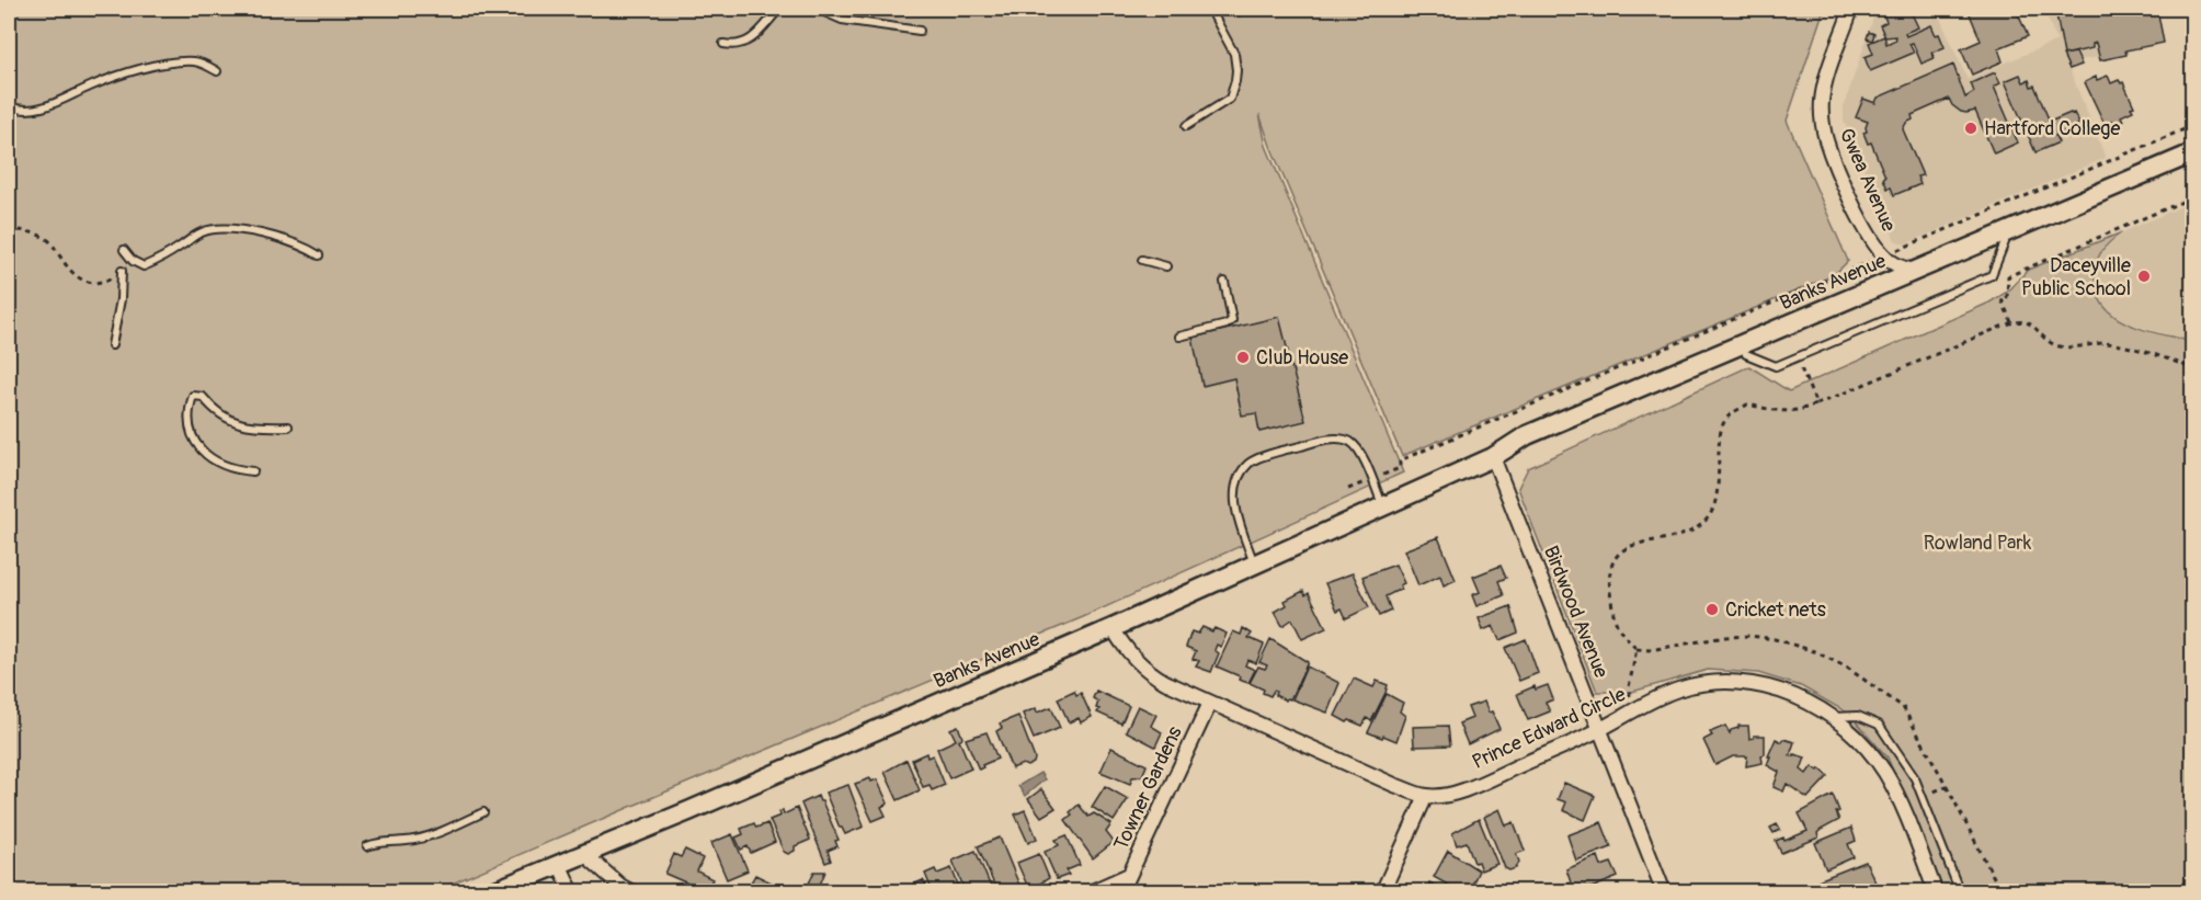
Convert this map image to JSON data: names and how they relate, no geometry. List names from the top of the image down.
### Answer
{
  "streets": {
    "street": [
      "Gwea Avenue",
      "Banks Avenue",
      "Birdwood Avenue",
      "Prince Edward Circle",
      "Towner Gardens"
    ]
  },
  "crossings": [
    ["Gwea Avenue", "Banks Avenue"],
    ["Banks Avenue", "Birdwood Avenue"],
    ["Banks Avenue", "Prince Edward Circle"],
    ["Birdwood Avenue", "Prince Edward Circle"],
    ["Prince Edward Circle", "Towner Gardens"]
  ],
  "parks": ["Rowland Park"],
  "places": [
    "Hartford College",
    "Daceyville Public School",
    "Club House",
    "Cricket nets"
  ]
}
